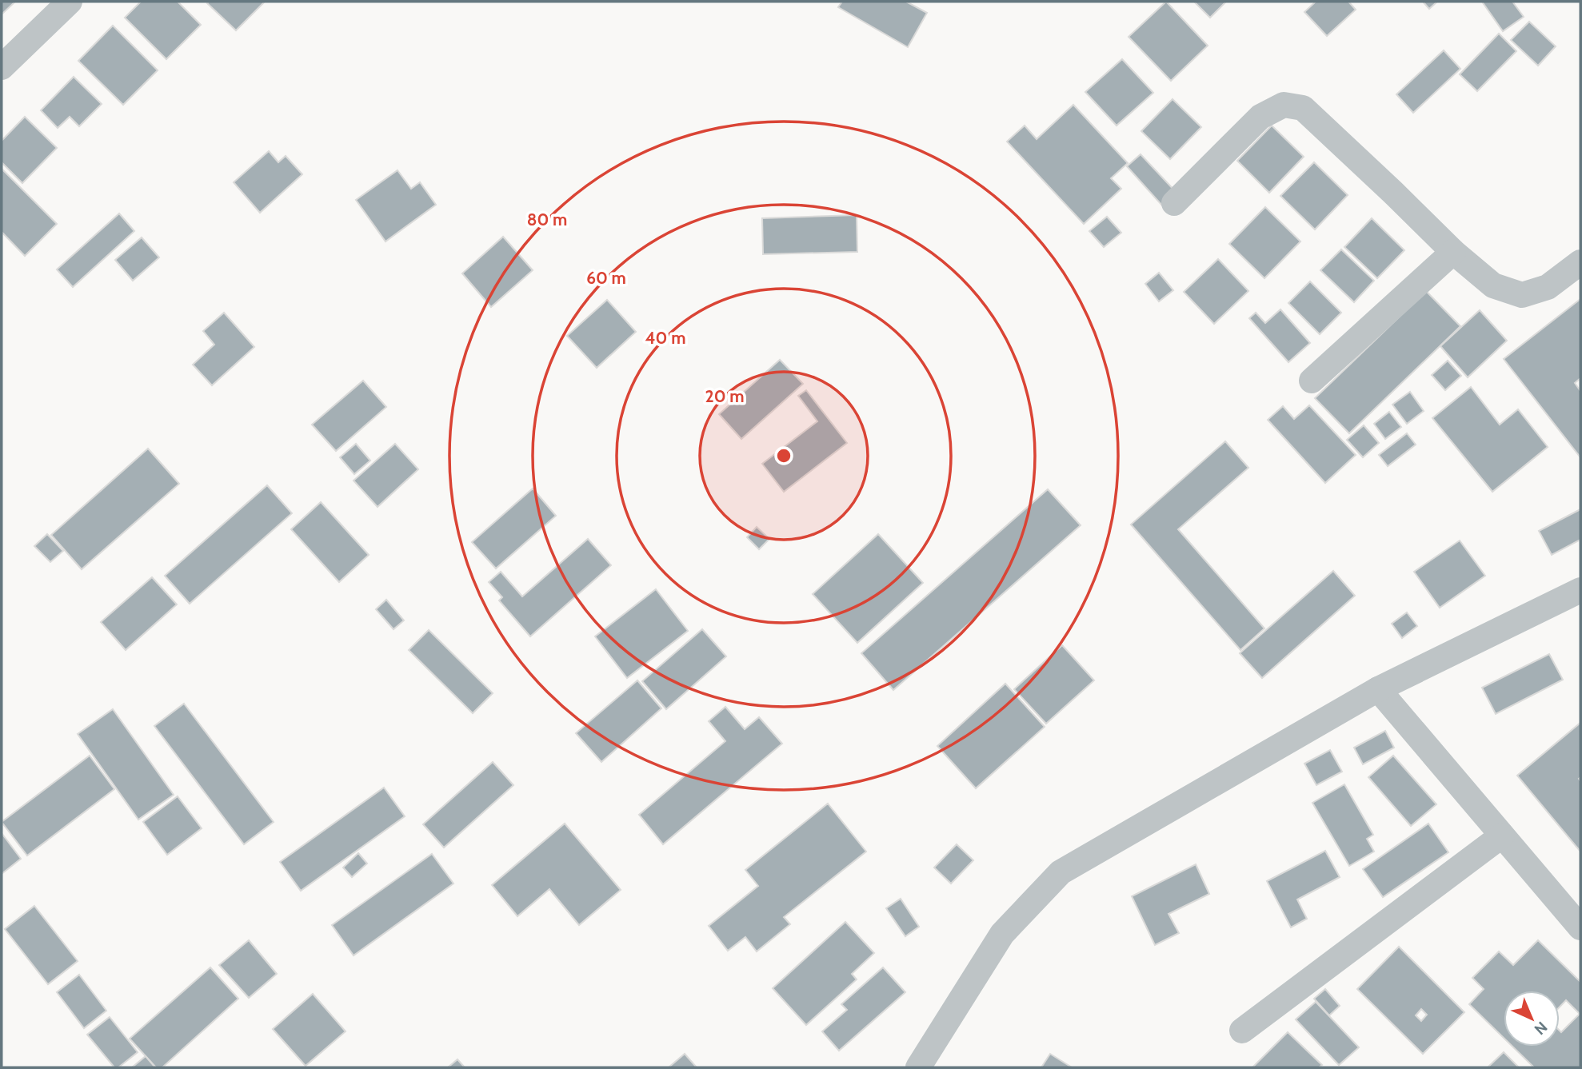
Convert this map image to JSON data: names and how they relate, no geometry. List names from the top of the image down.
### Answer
{
  "north": "bottom right",
  "rings": [
    "80 m",
    "60 m",
    "40 m",
    "20 m"
  ]
}
